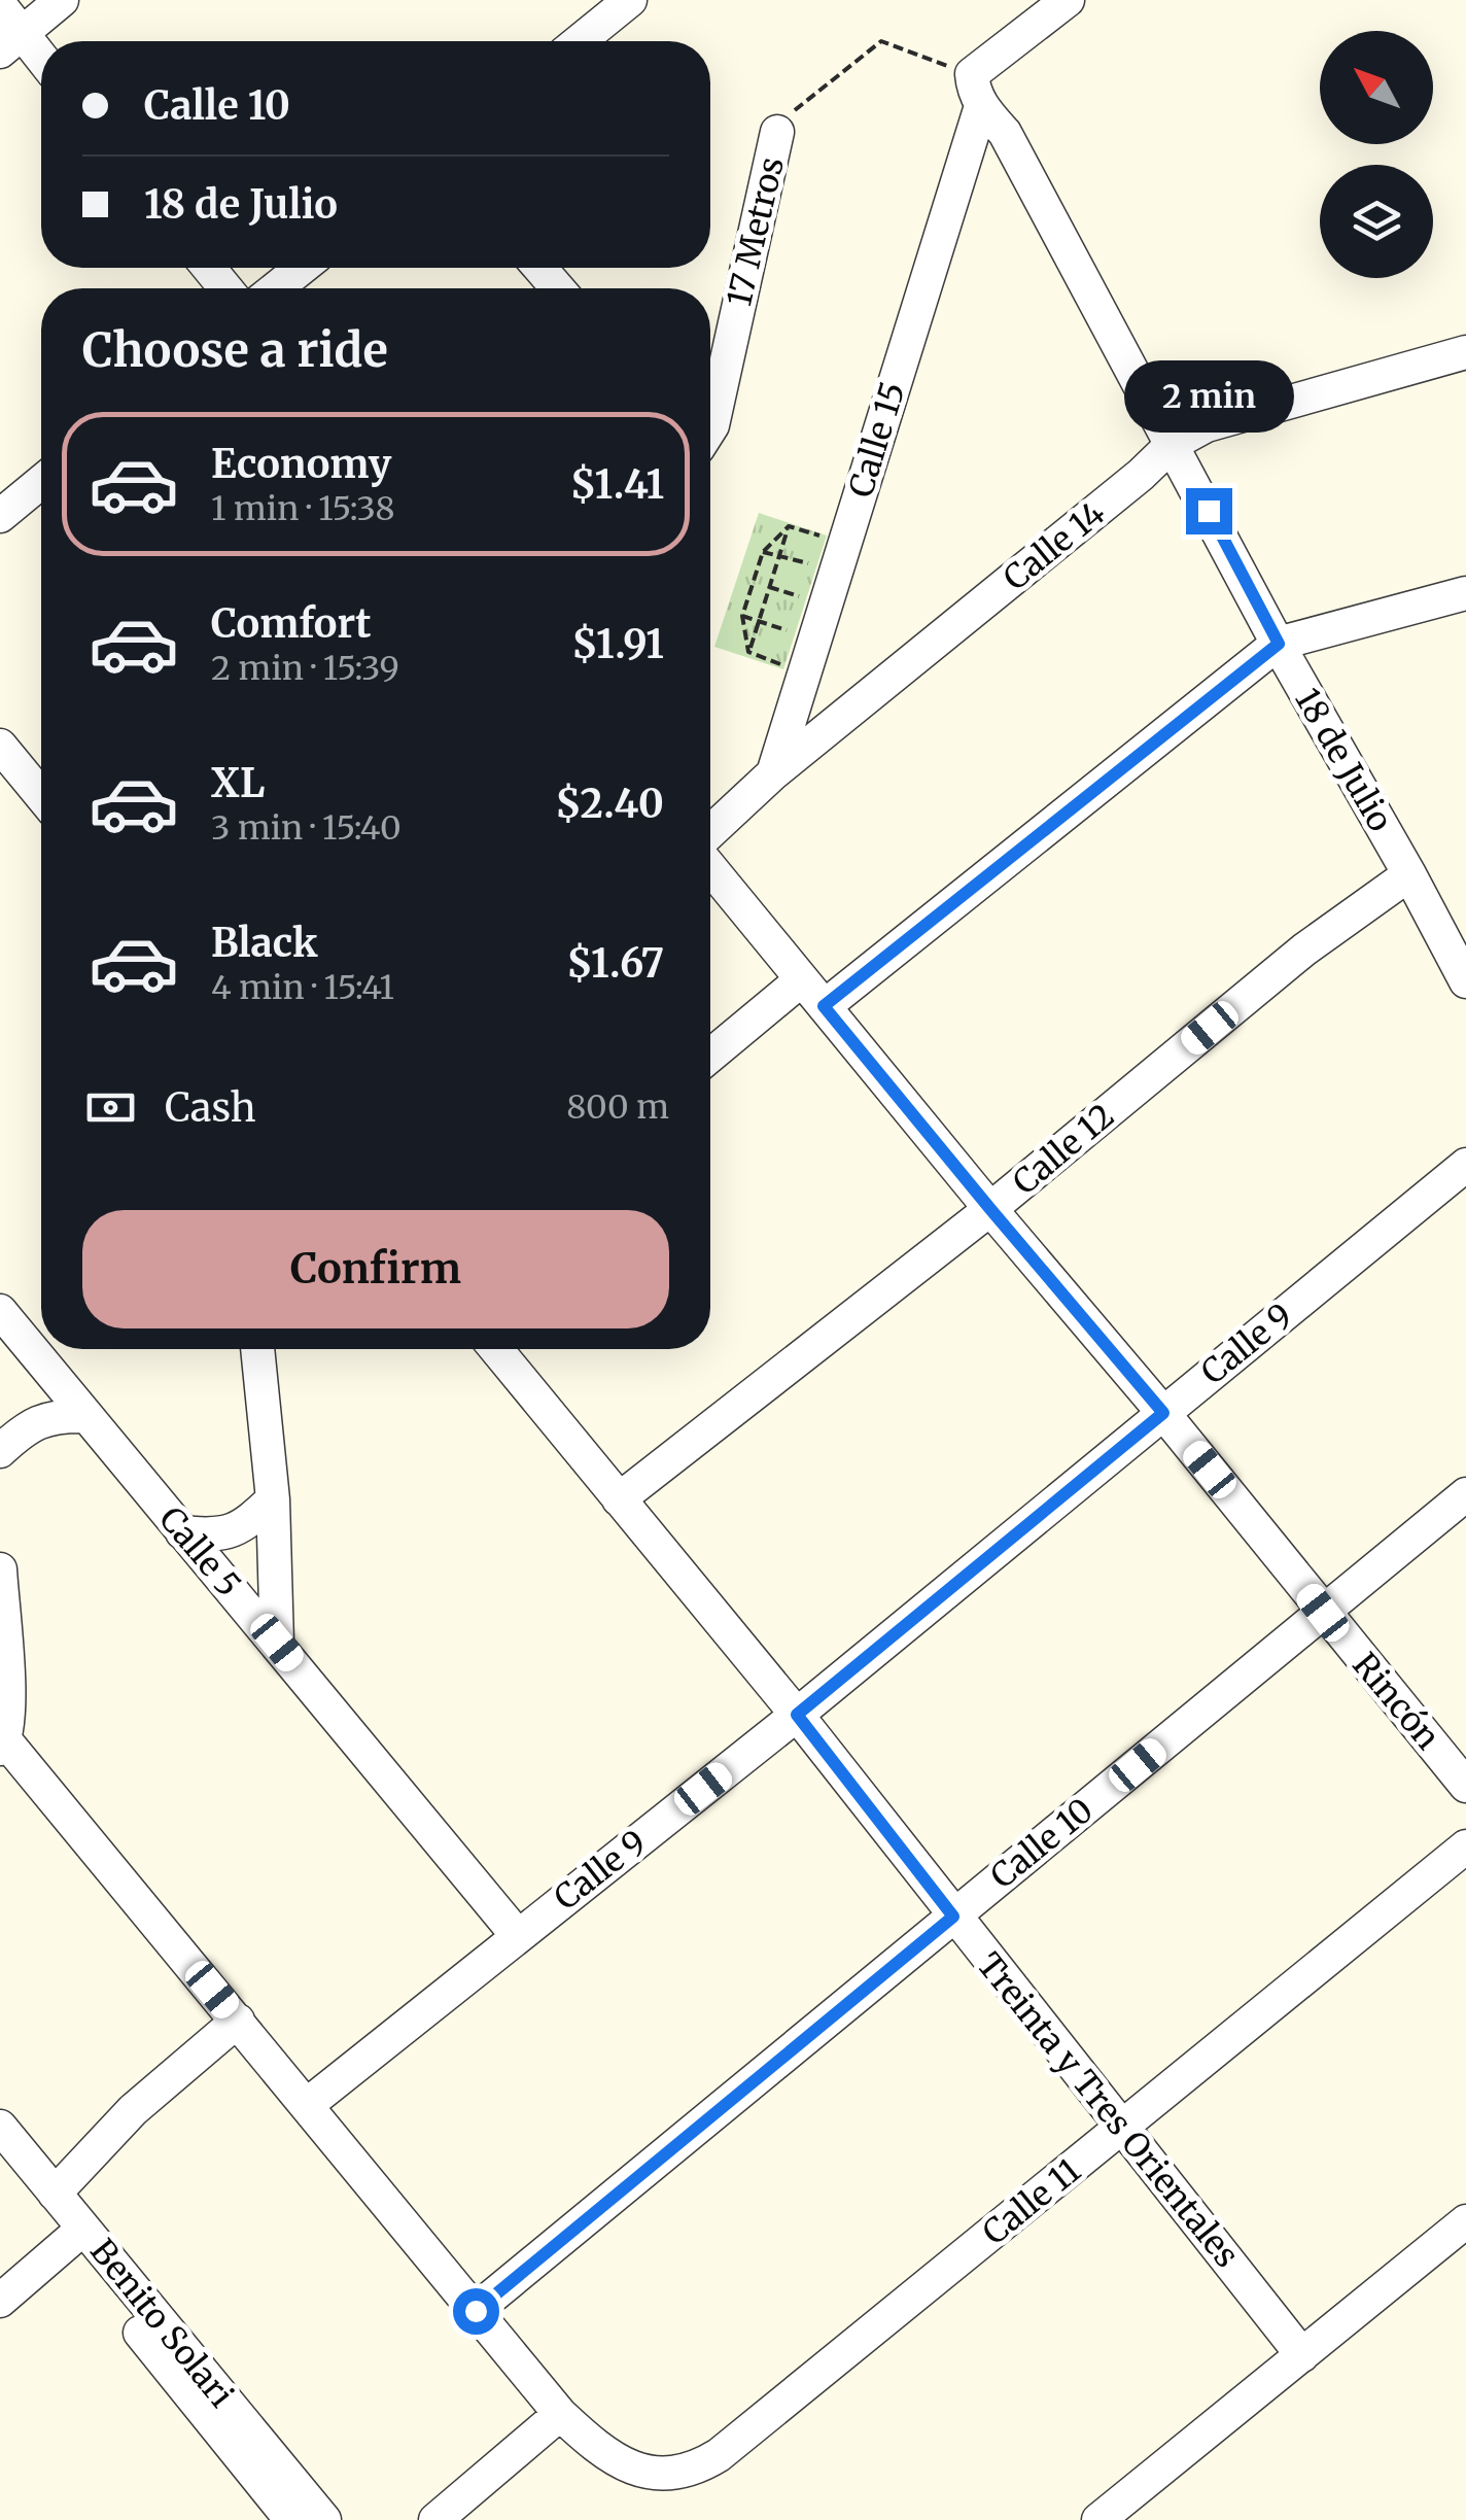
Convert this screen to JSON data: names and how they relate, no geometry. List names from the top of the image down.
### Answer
{
  "streets": {
    "street": [
      "17 Metros",
      "Calle 15",
      "Calle 14",
      "18 de Julio",
      "Calle 12",
      "Calle 9",
      "Calle 5",
      "Rincón",
      "Calle 10",
      "Treinta y Tres Orientales",
      "Calle 11",
      "Benito Solari"
    ]
  },
  "crossings": [
    ["Calle 15", "Calle 14"],
    ["Calle 15", "18 de Julio"],
    ["Calle 14", "18 de Julio"],
    ["18 de Julio", "Calle 12"],
    ["Calle 12", "Rincón"],
    ["Calle 12", "Treinta y Tres Orientales"],
    ["Calle 9", "Calle 5"],
    ["Calle 9", "Rincón"],
    ["Calle 9", "Treinta y Tres Orientales"],
    ["Rincón", "Calle 10"],
    ["Calle 10", "Treinta y Tres Orientales"],
    ["Treinta y Tres Orientales", "Calle 11"]
  ],
  "north": "top left",
  "page": {
    "banner": ["Calle 10", "18 de Julio"],
    "heading": "Choose a ride",
    "bubble": "2 min",
    "list": [
      {
        "name": "Economy",
        "note": "1 min · 15:38",
        "value": "$1.41"
      },
      {
        "name": "Comfort",
        "note": "2 min · 15:39",
        "value": "$1.91"
      },
      {
        "name": "XL",
        "note": "3 min · 15:40",
        "value": "$2.40"
      },
      {
        "name": "Black",
        "note": "4 min · 15:41",
        "value": "$1.67"
      }
    ],
    "pay": ["Cash", "800 m"],
    "buttons": "Confirm"
  }
}
